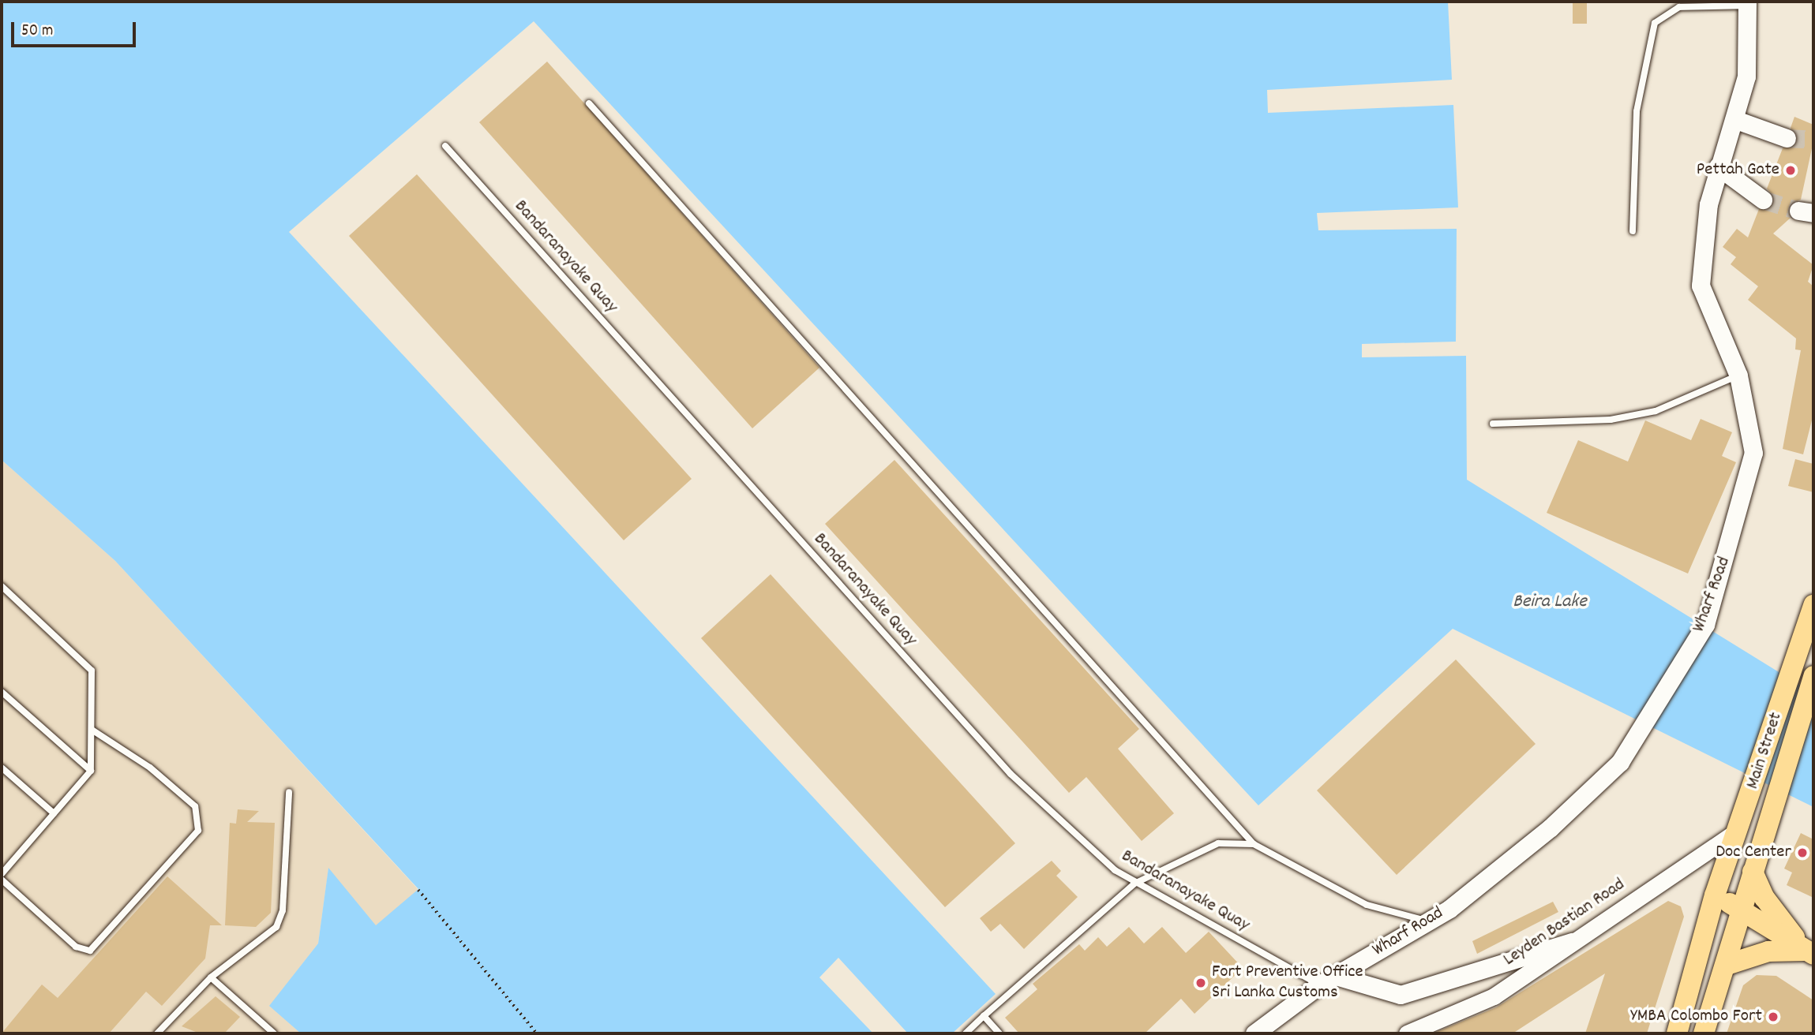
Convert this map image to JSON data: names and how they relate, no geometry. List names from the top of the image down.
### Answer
{
  "streets": {
    "main road": ["Wharf Road", "Main Street"],
    "street": ["Leyden Bastian Road"],
    "lane": ["Bandaranayake Quay"]
  },
  "crossings": [
    ["Bandaranayake Quay", "Wharf Road"],
    ["Main Street", "Leyden Bastian Road"]
  ],
  "water": ["Beira Lake"],
  "places": [
    "Pettah Gate",
    "Doc Center",
    "Fort Preventive Office Sri Lanka Customs",
    "YMBA Colombo Fort"
  ],
  "scale_bar": "50 m"
}
